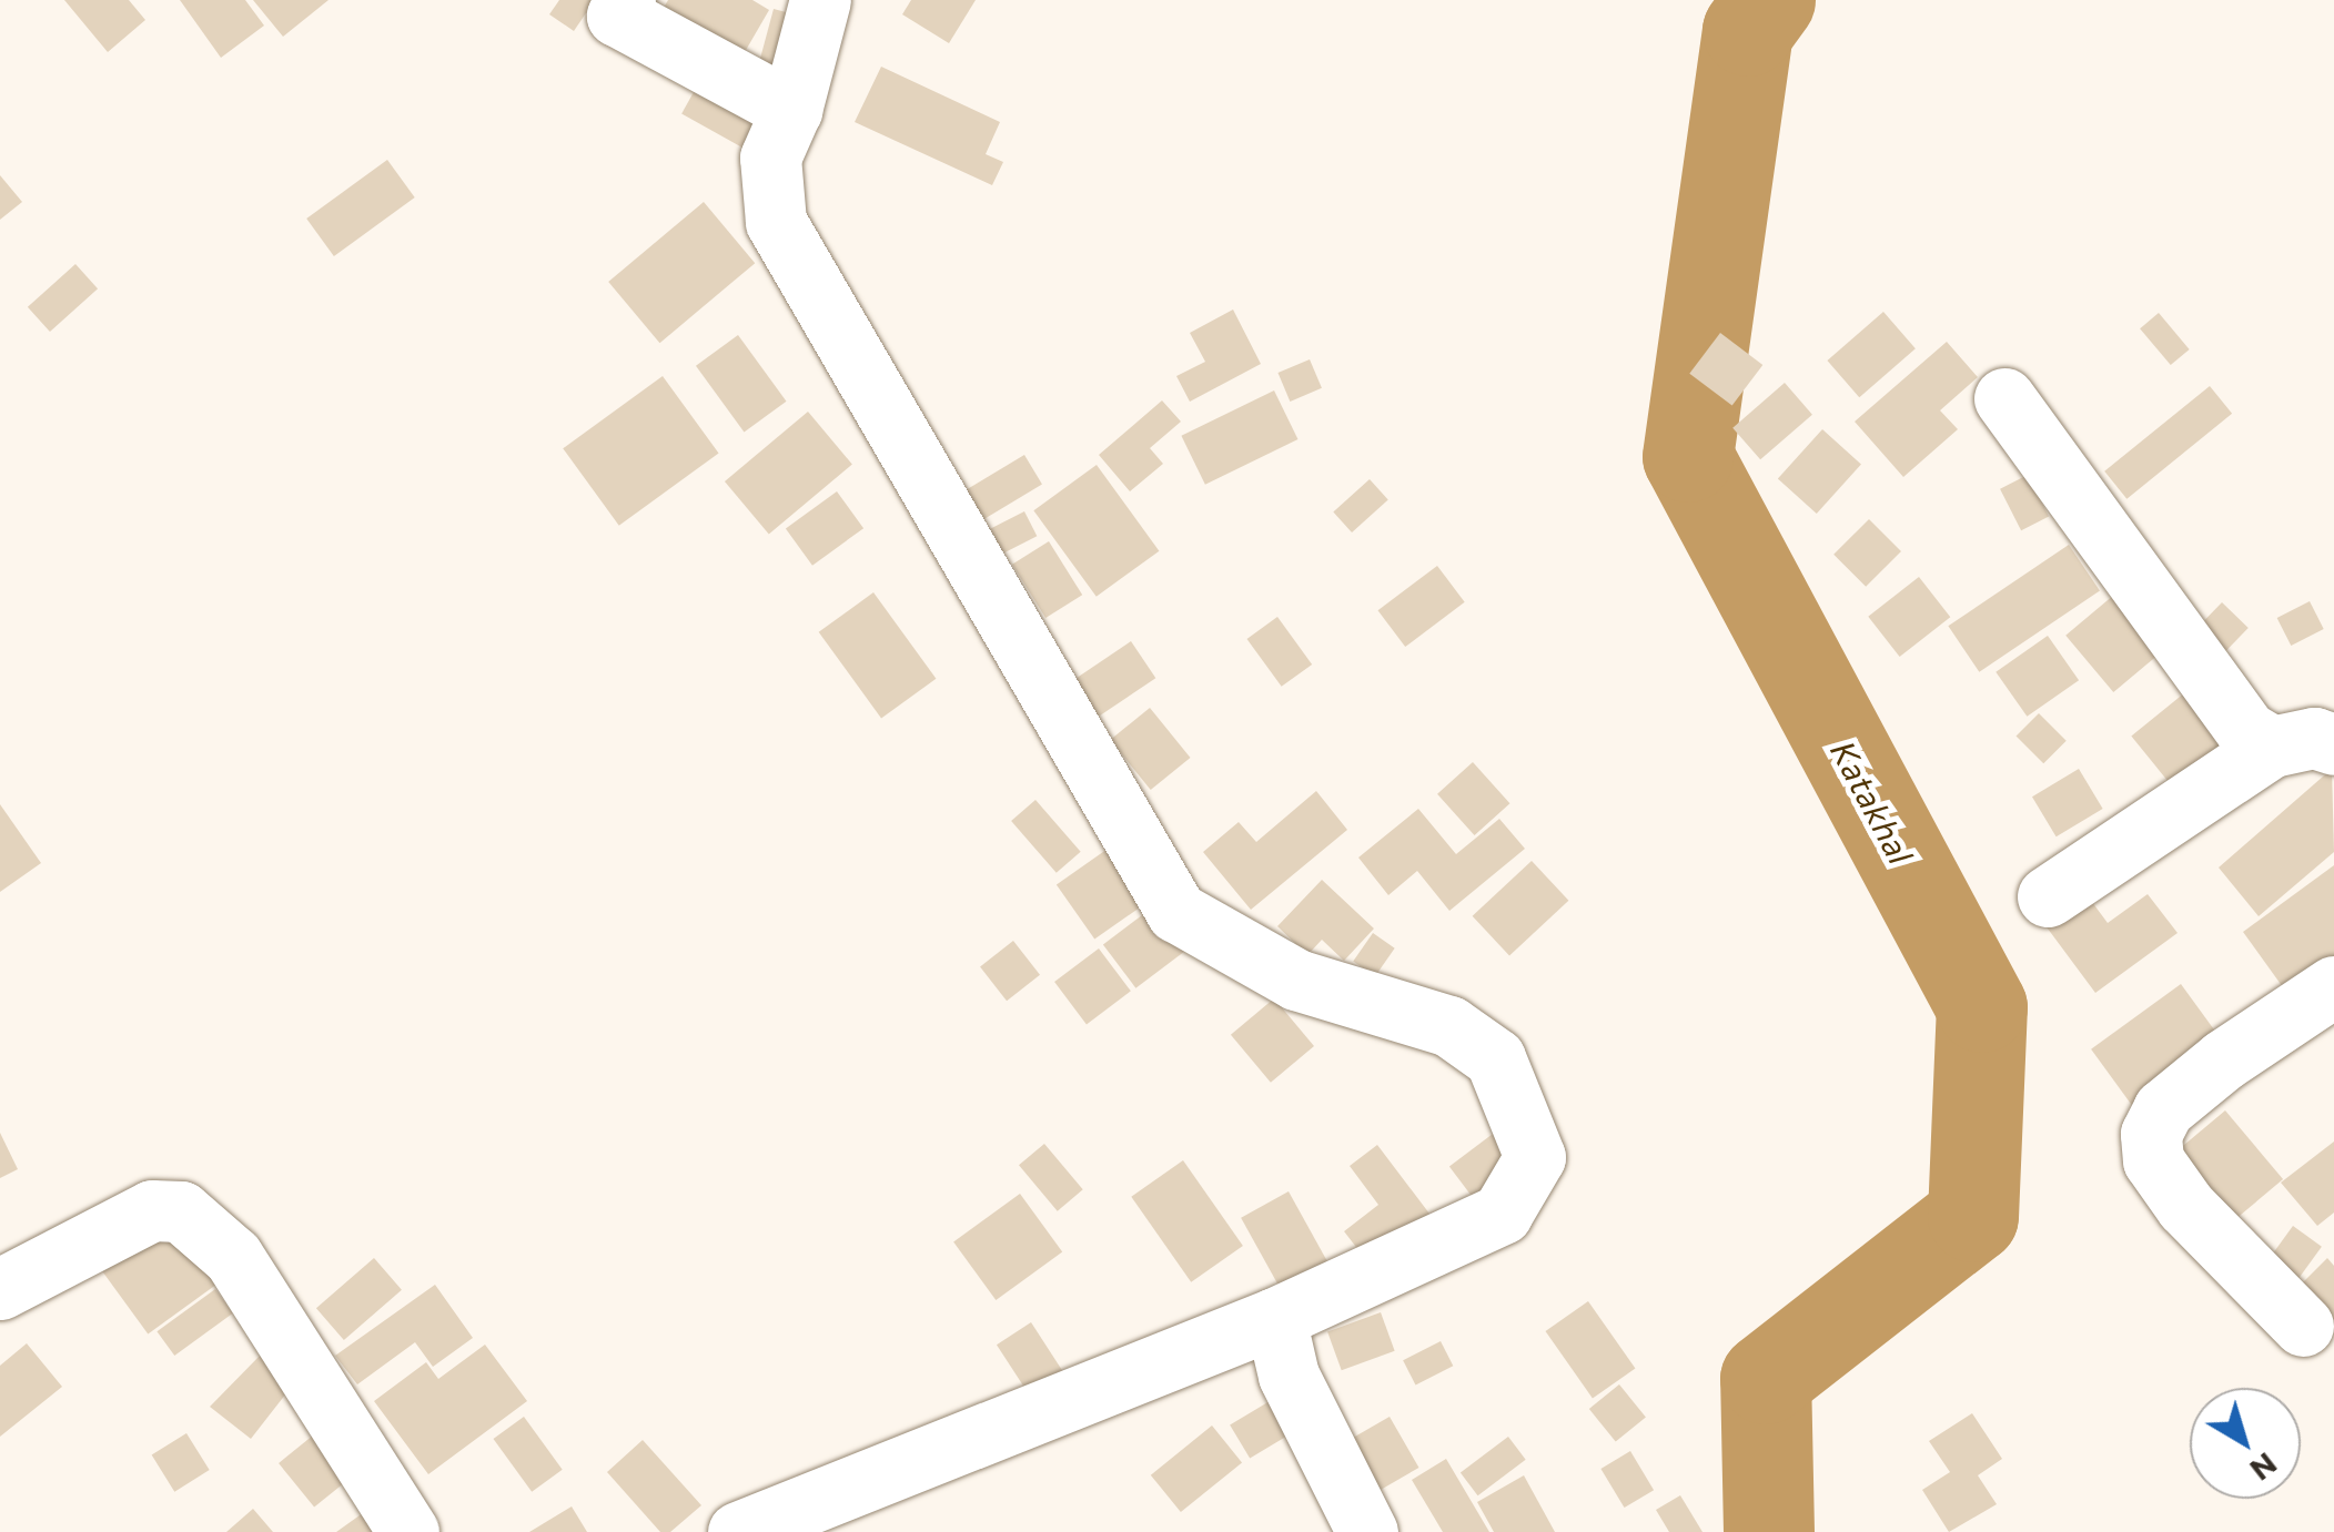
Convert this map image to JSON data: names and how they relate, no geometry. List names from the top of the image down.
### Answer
{
  "water": ["Katakhal"],
  "north": "bottom right"
}
